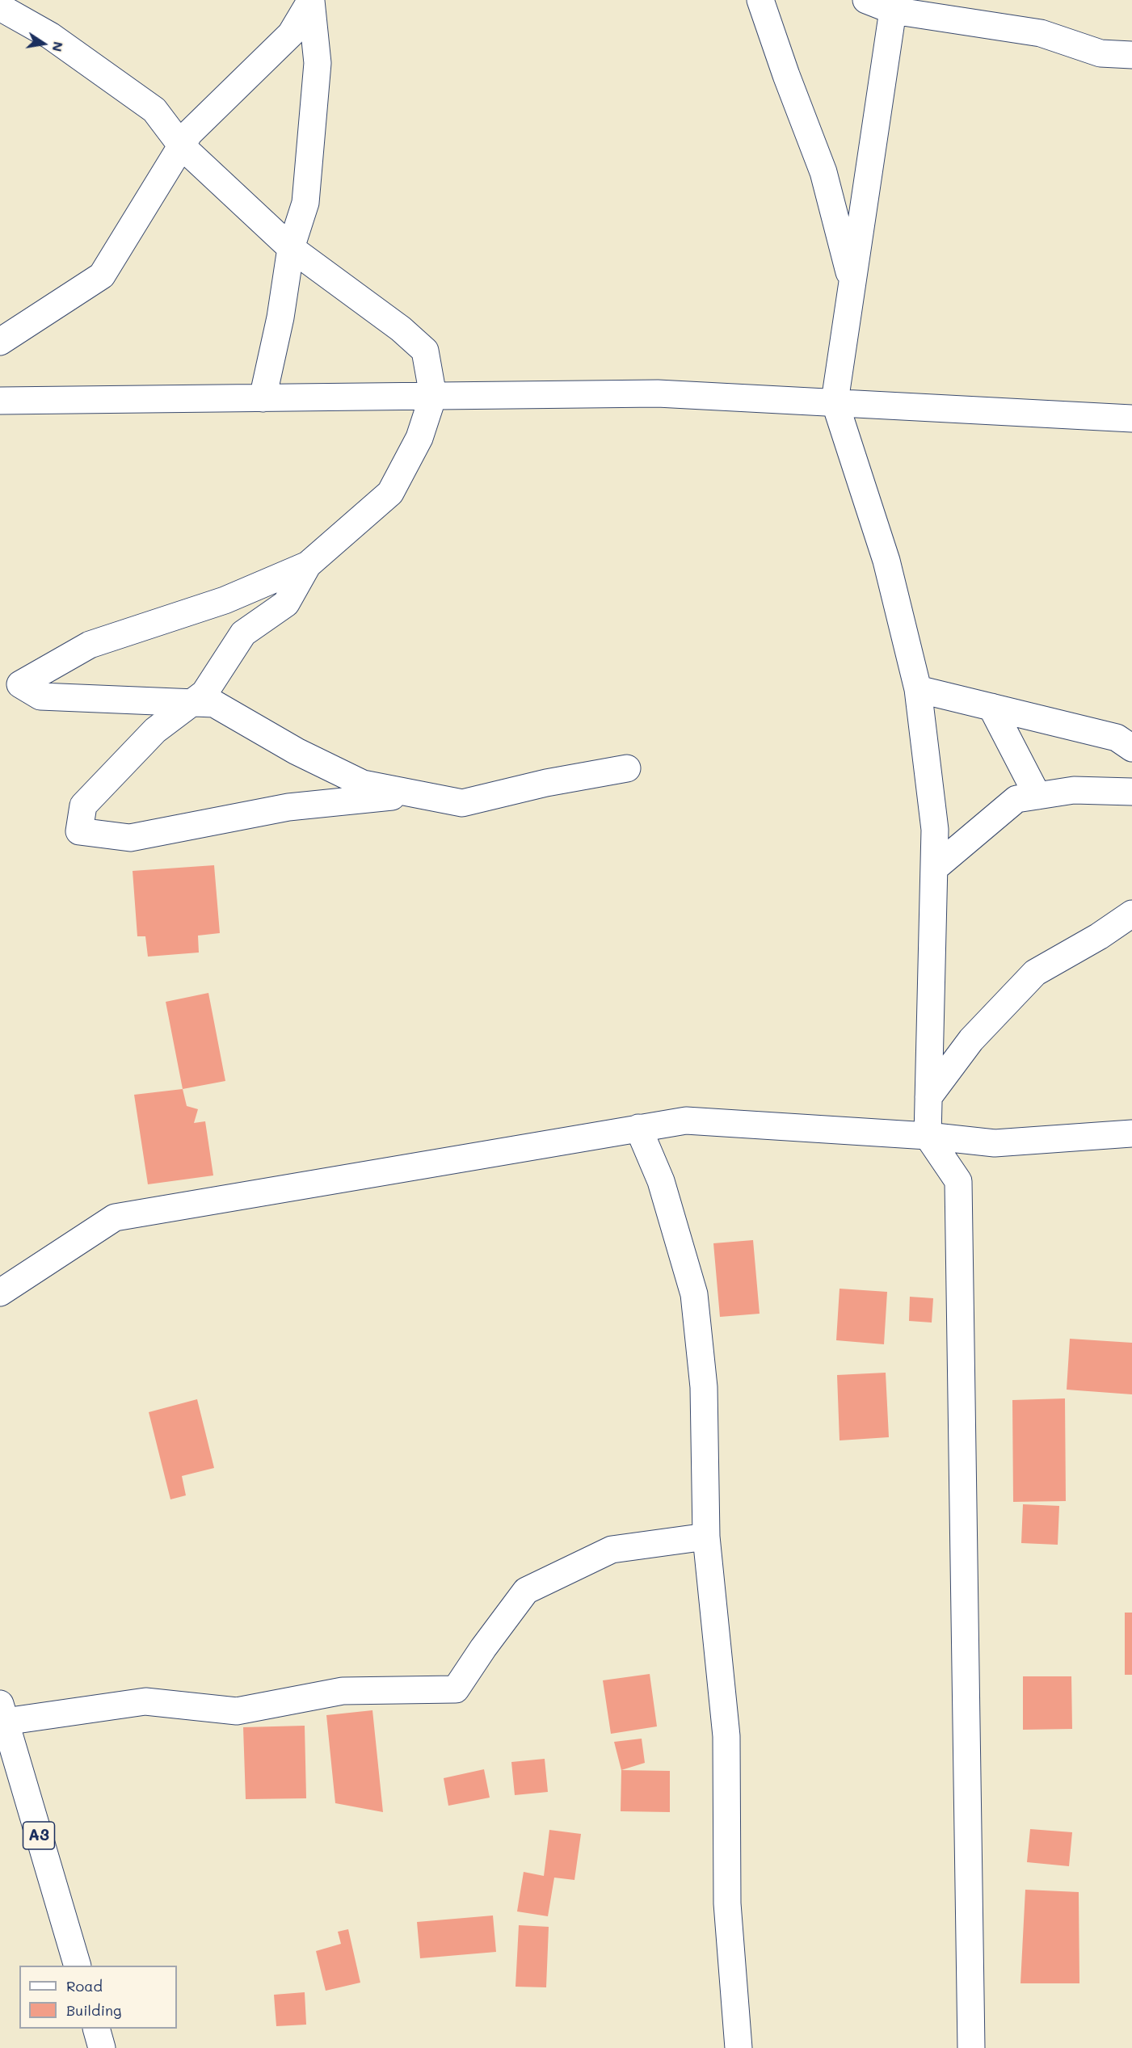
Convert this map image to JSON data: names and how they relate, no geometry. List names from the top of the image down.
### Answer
{
  "streets": {
    "main road": ["A3"]
  },
  "legend": ["Road", "Building"],
  "north": "right"
}
